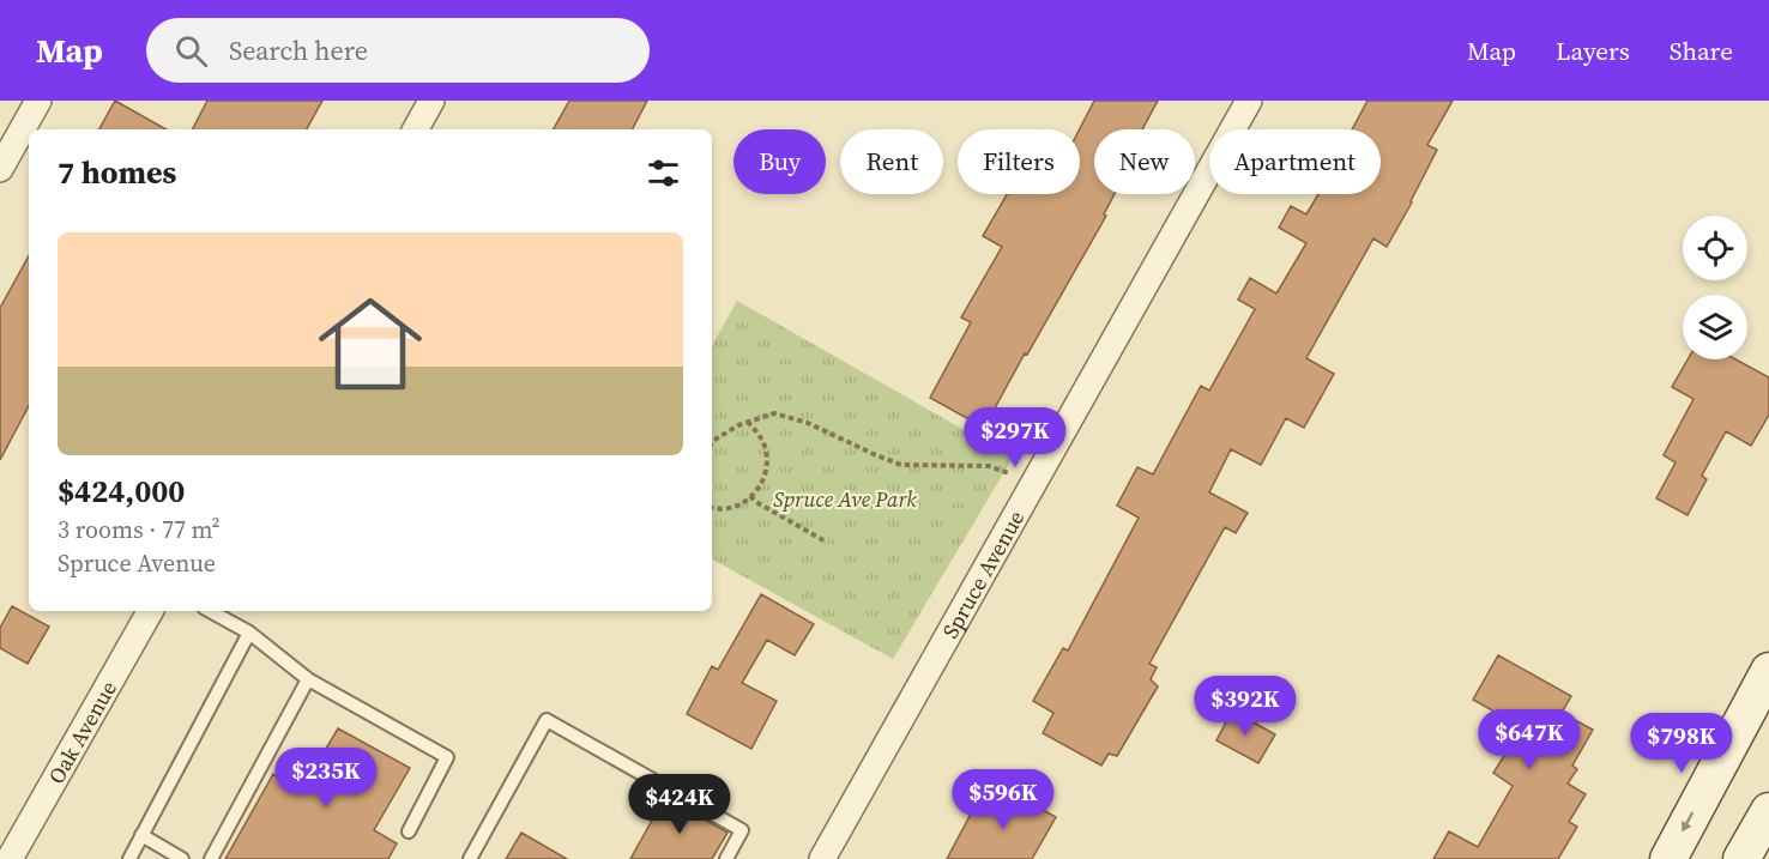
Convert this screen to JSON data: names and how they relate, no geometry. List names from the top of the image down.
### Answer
{
  "streets": {
    "street": ["Spruce Avenue", "Oak Avenue"]
  },
  "parks": ["Spruce Ave Park"],
  "page": {
    "header": "Map",
    "search": "Search here",
    "nav": ["Map", "Layers", "Share"],
    "chip": [
      "Buy",
      "Rent",
      "Filters",
      "New",
      "Apartment"
    ],
    "heading": "7 homes",
    "list": [
      {
        "name": "$424,000",
        "note": "3 rooms · 77 m² · Spruce Avenue"
      }
    ],
    "price": [
      "$297K",
      "$392K",
      "$647K",
      "$798K",
      "$235K",
      "$596K",
      "$424K"
    ]
  }
}
